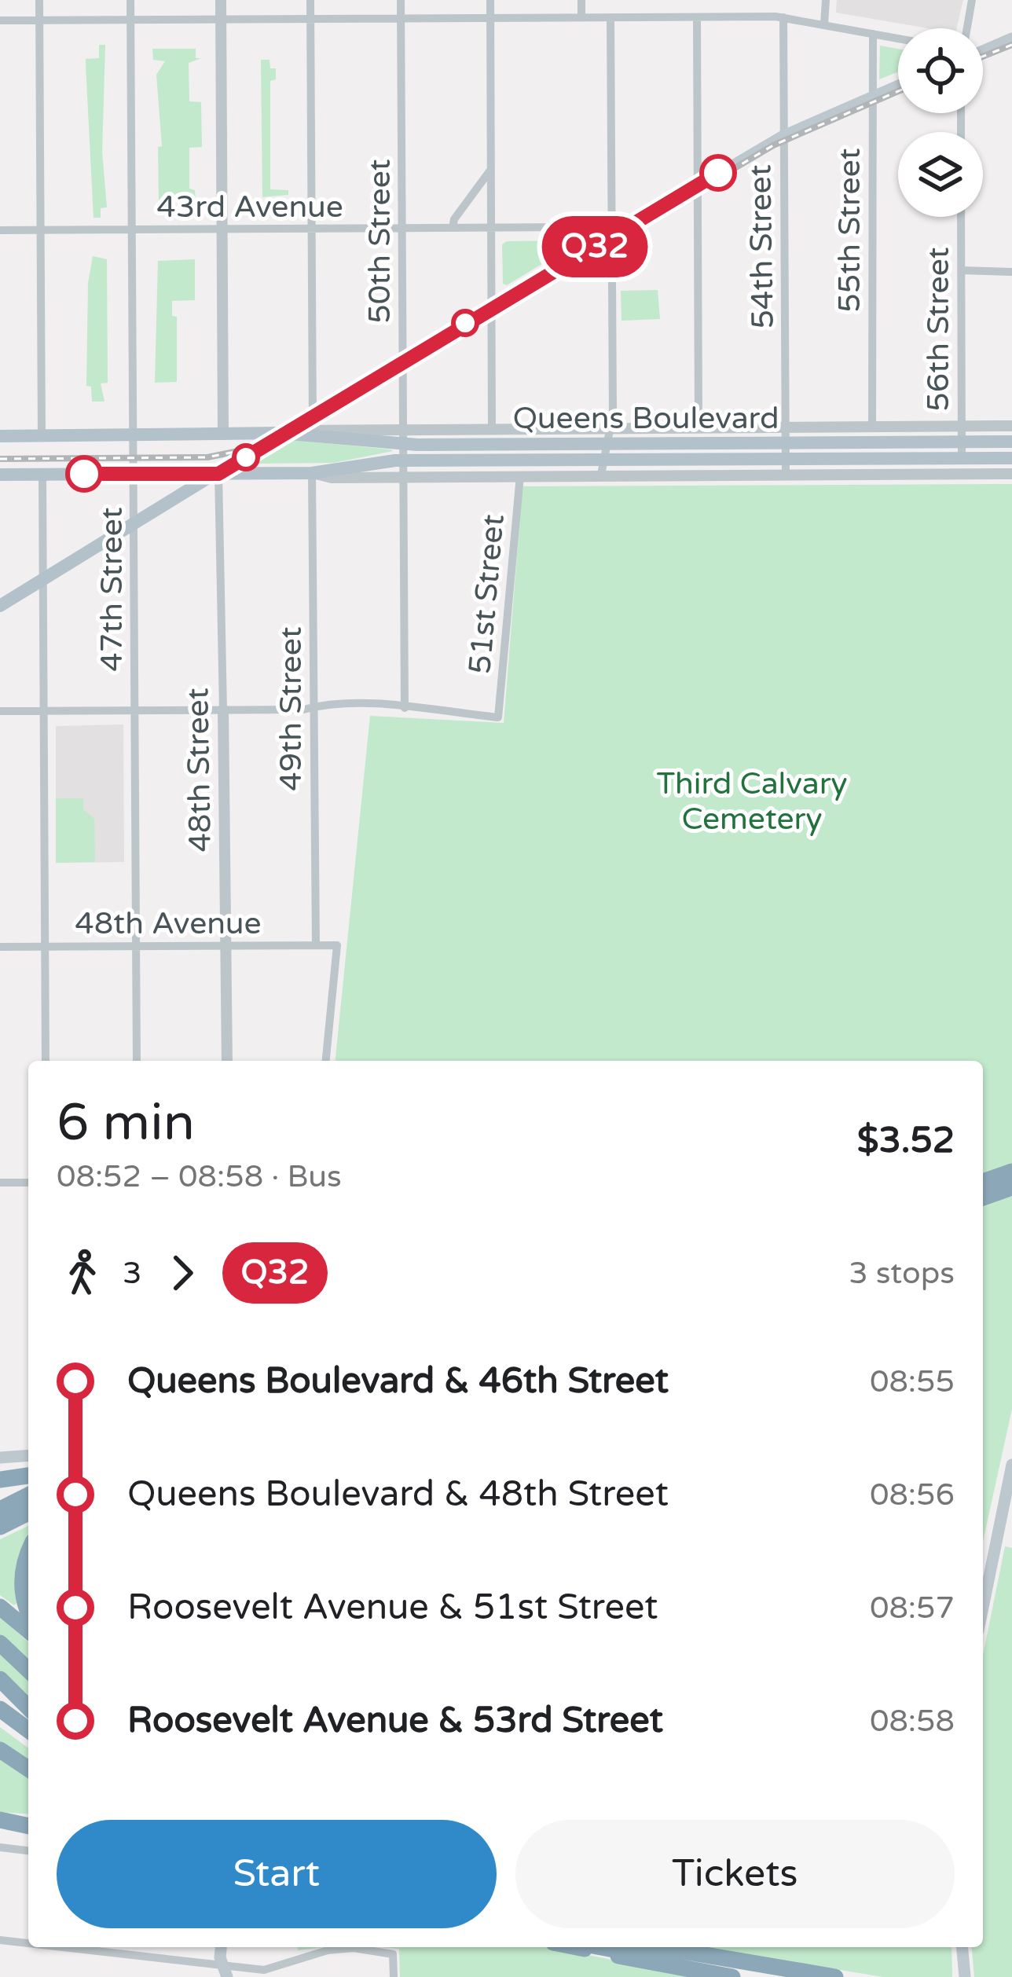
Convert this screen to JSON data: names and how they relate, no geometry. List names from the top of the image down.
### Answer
{
  "streets": {
    "main road": ["Queens Boulevard"],
    "street": [
      "43rd Avenue",
      "55th Street",
      "50th Street",
      "54th Street",
      "56th Street",
      "47th Street",
      "51st Street",
      "49th Street",
      "48th Street",
      "48th Avenue"
    ]
  },
  "crossings": [
    ["43rd Avenue", "50th Street"],
    ["43rd Avenue", "47th Street"],
    ["55th Street", "Queens Boulevard"],
    ["50th Street", "Queens Boulevard"],
    ["50th Street", "51st Street"],
    ["54th Street", "Queens Boulevard"],
    ["56th Street", "Queens Boulevard"],
    ["Queens Boulevard", "47th Street"],
    ["Queens Boulevard", "51st Street"],
    ["Queens Boulevard", "49th Street"],
    ["Queens Boulevard", "48th Street"],
    ["47th Street", "48th Avenue"],
    ["49th Street", "48th Avenue"],
    ["48th Street", "48th Avenue"]
  ],
  "parks": ["Third Calvary Cemetery"],
  "lines": ["bus line Q32"],
  "page": {
    "on_map": "Q32",
    "heading": ["6 min", "08:52 – 08:58 · Bus", "$3.52"],
    "legs": ["3", "Q32", "3 stops"],
    "list": [
      {
        "name": "Queens Boulevard & 46th Street",
        "value": "08:55"
      },
      {
        "name": "Queens Boulevard & 48th Street",
        "value": "08:56"
      },
      {
        "name": "Roosevelt Avenue & 51st Street",
        "value": "08:57"
      },
      {
        "name": "Roosevelt Avenue & 53rd Street",
        "value": "08:58"
      }
    ],
    "buttons": ["Start", "Tickets"]
  }
}
